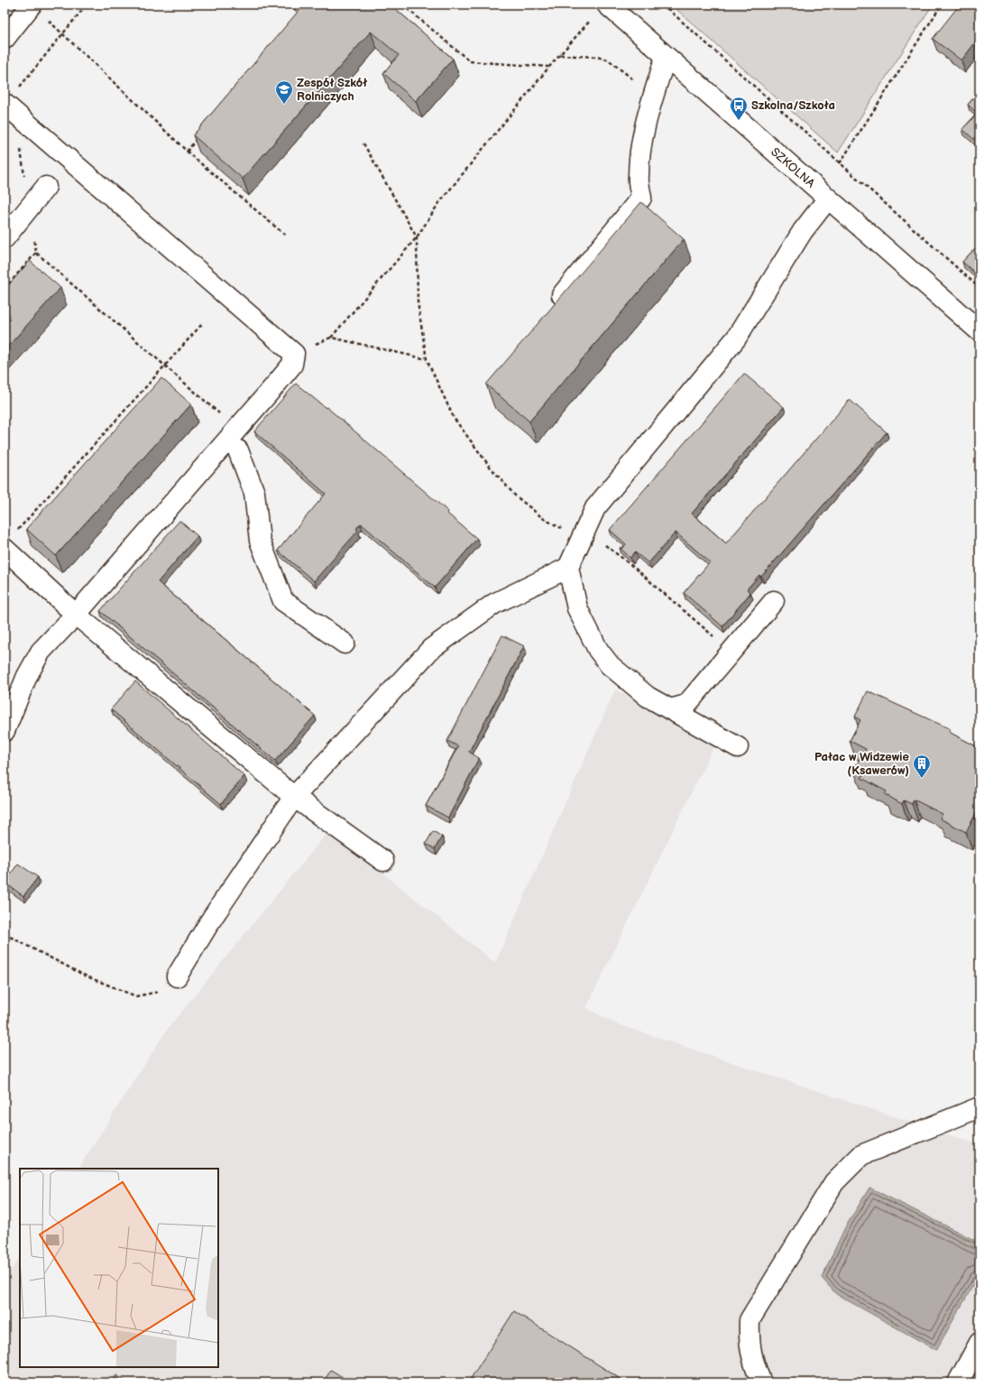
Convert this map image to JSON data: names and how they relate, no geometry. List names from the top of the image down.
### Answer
{
  "streets": {
    "street": ["SZKOLNA"]
  },
  "places": {
    "school or university": ["Zespół Szkół Rolniczych"],
    "bus stop": ["Szkolna/Szkoła"],
    "building": ["Pałac w Widzewie (Ksawerów)"]
  }
}
